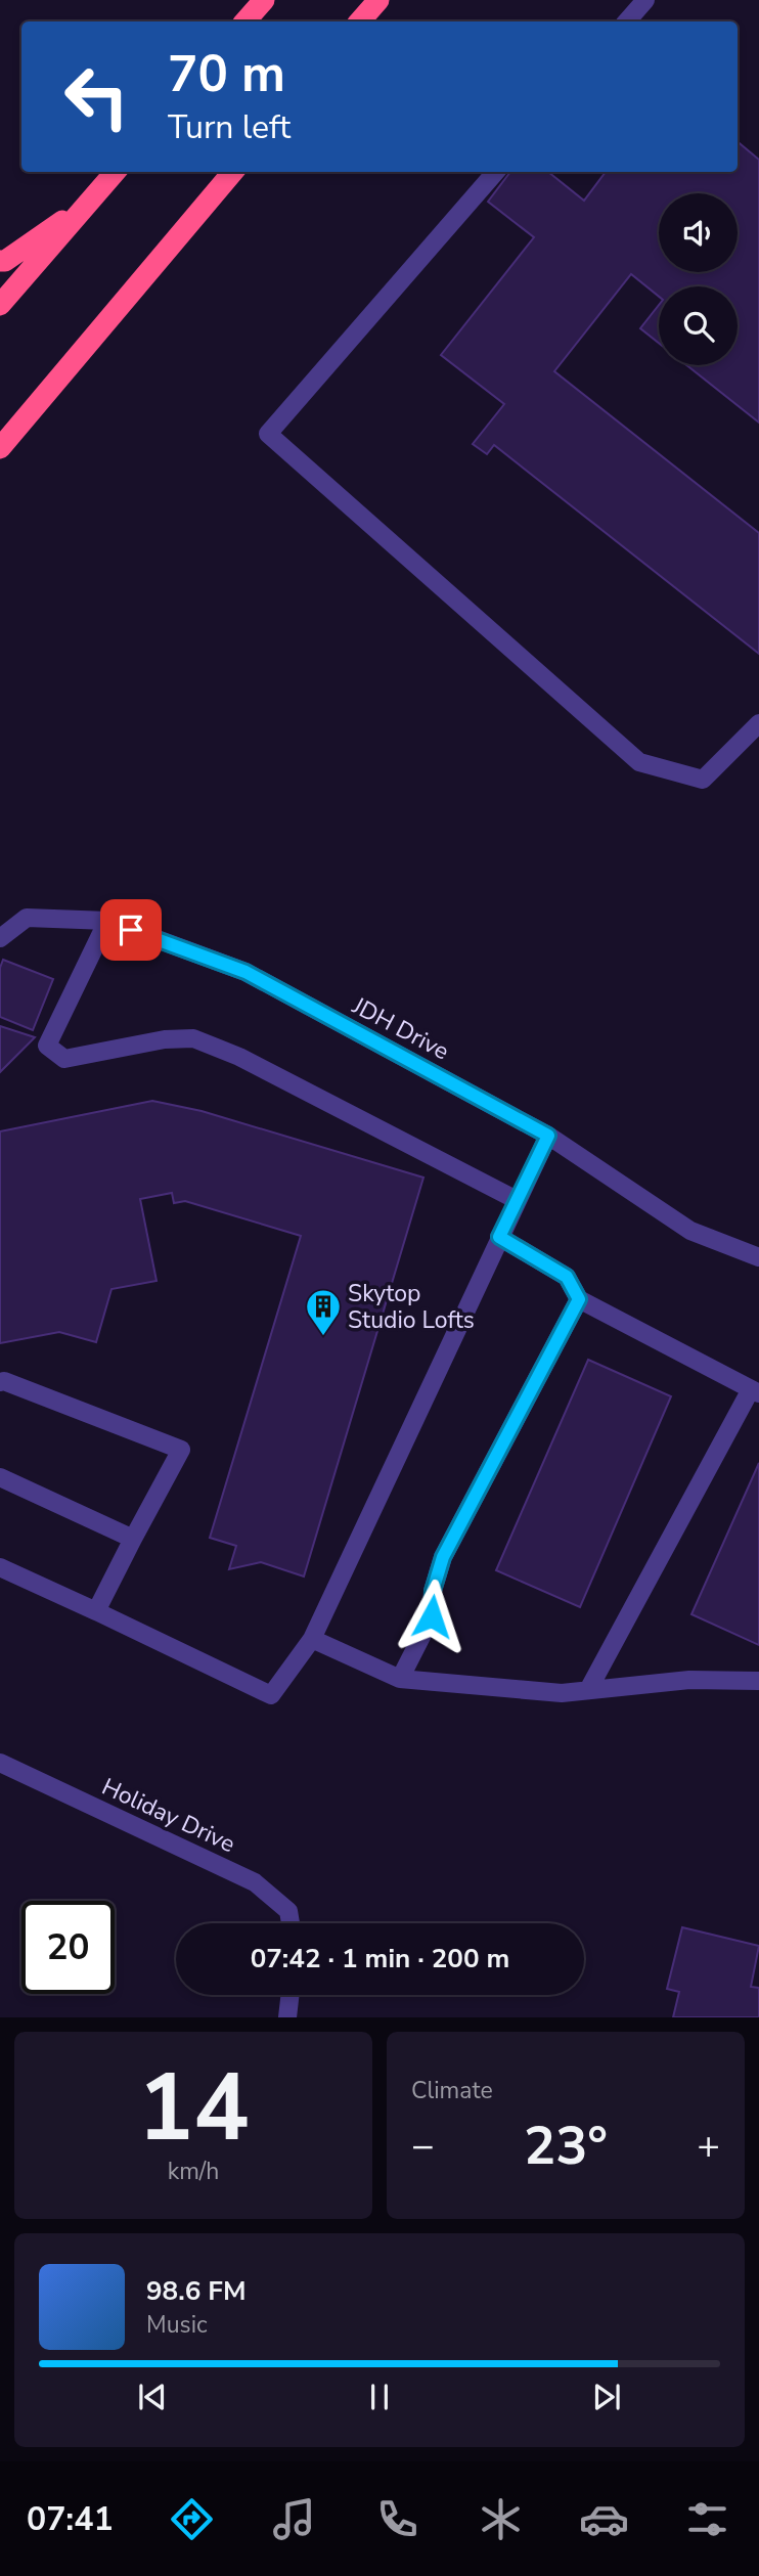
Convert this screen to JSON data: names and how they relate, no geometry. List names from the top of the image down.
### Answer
{
  "streets": {
    "street": ["JDH Drive", "Holiday Drive"]
  },
  "places": {
    "building": ["Skytop Studio Lofts"]
  },
  "page": {
    "turn": ["70 m", "Turn left"],
    "limit": "20",
    "trip": "07:42 · 1 min · 200 m",
    "tile": [
      ["14", "km/h"],
      "Climate"
    ],
    "heat": ["−", "23°", "+"],
    "song": ["98.6 FM", "Music"],
    "tabs": "07:41"
  }
}
